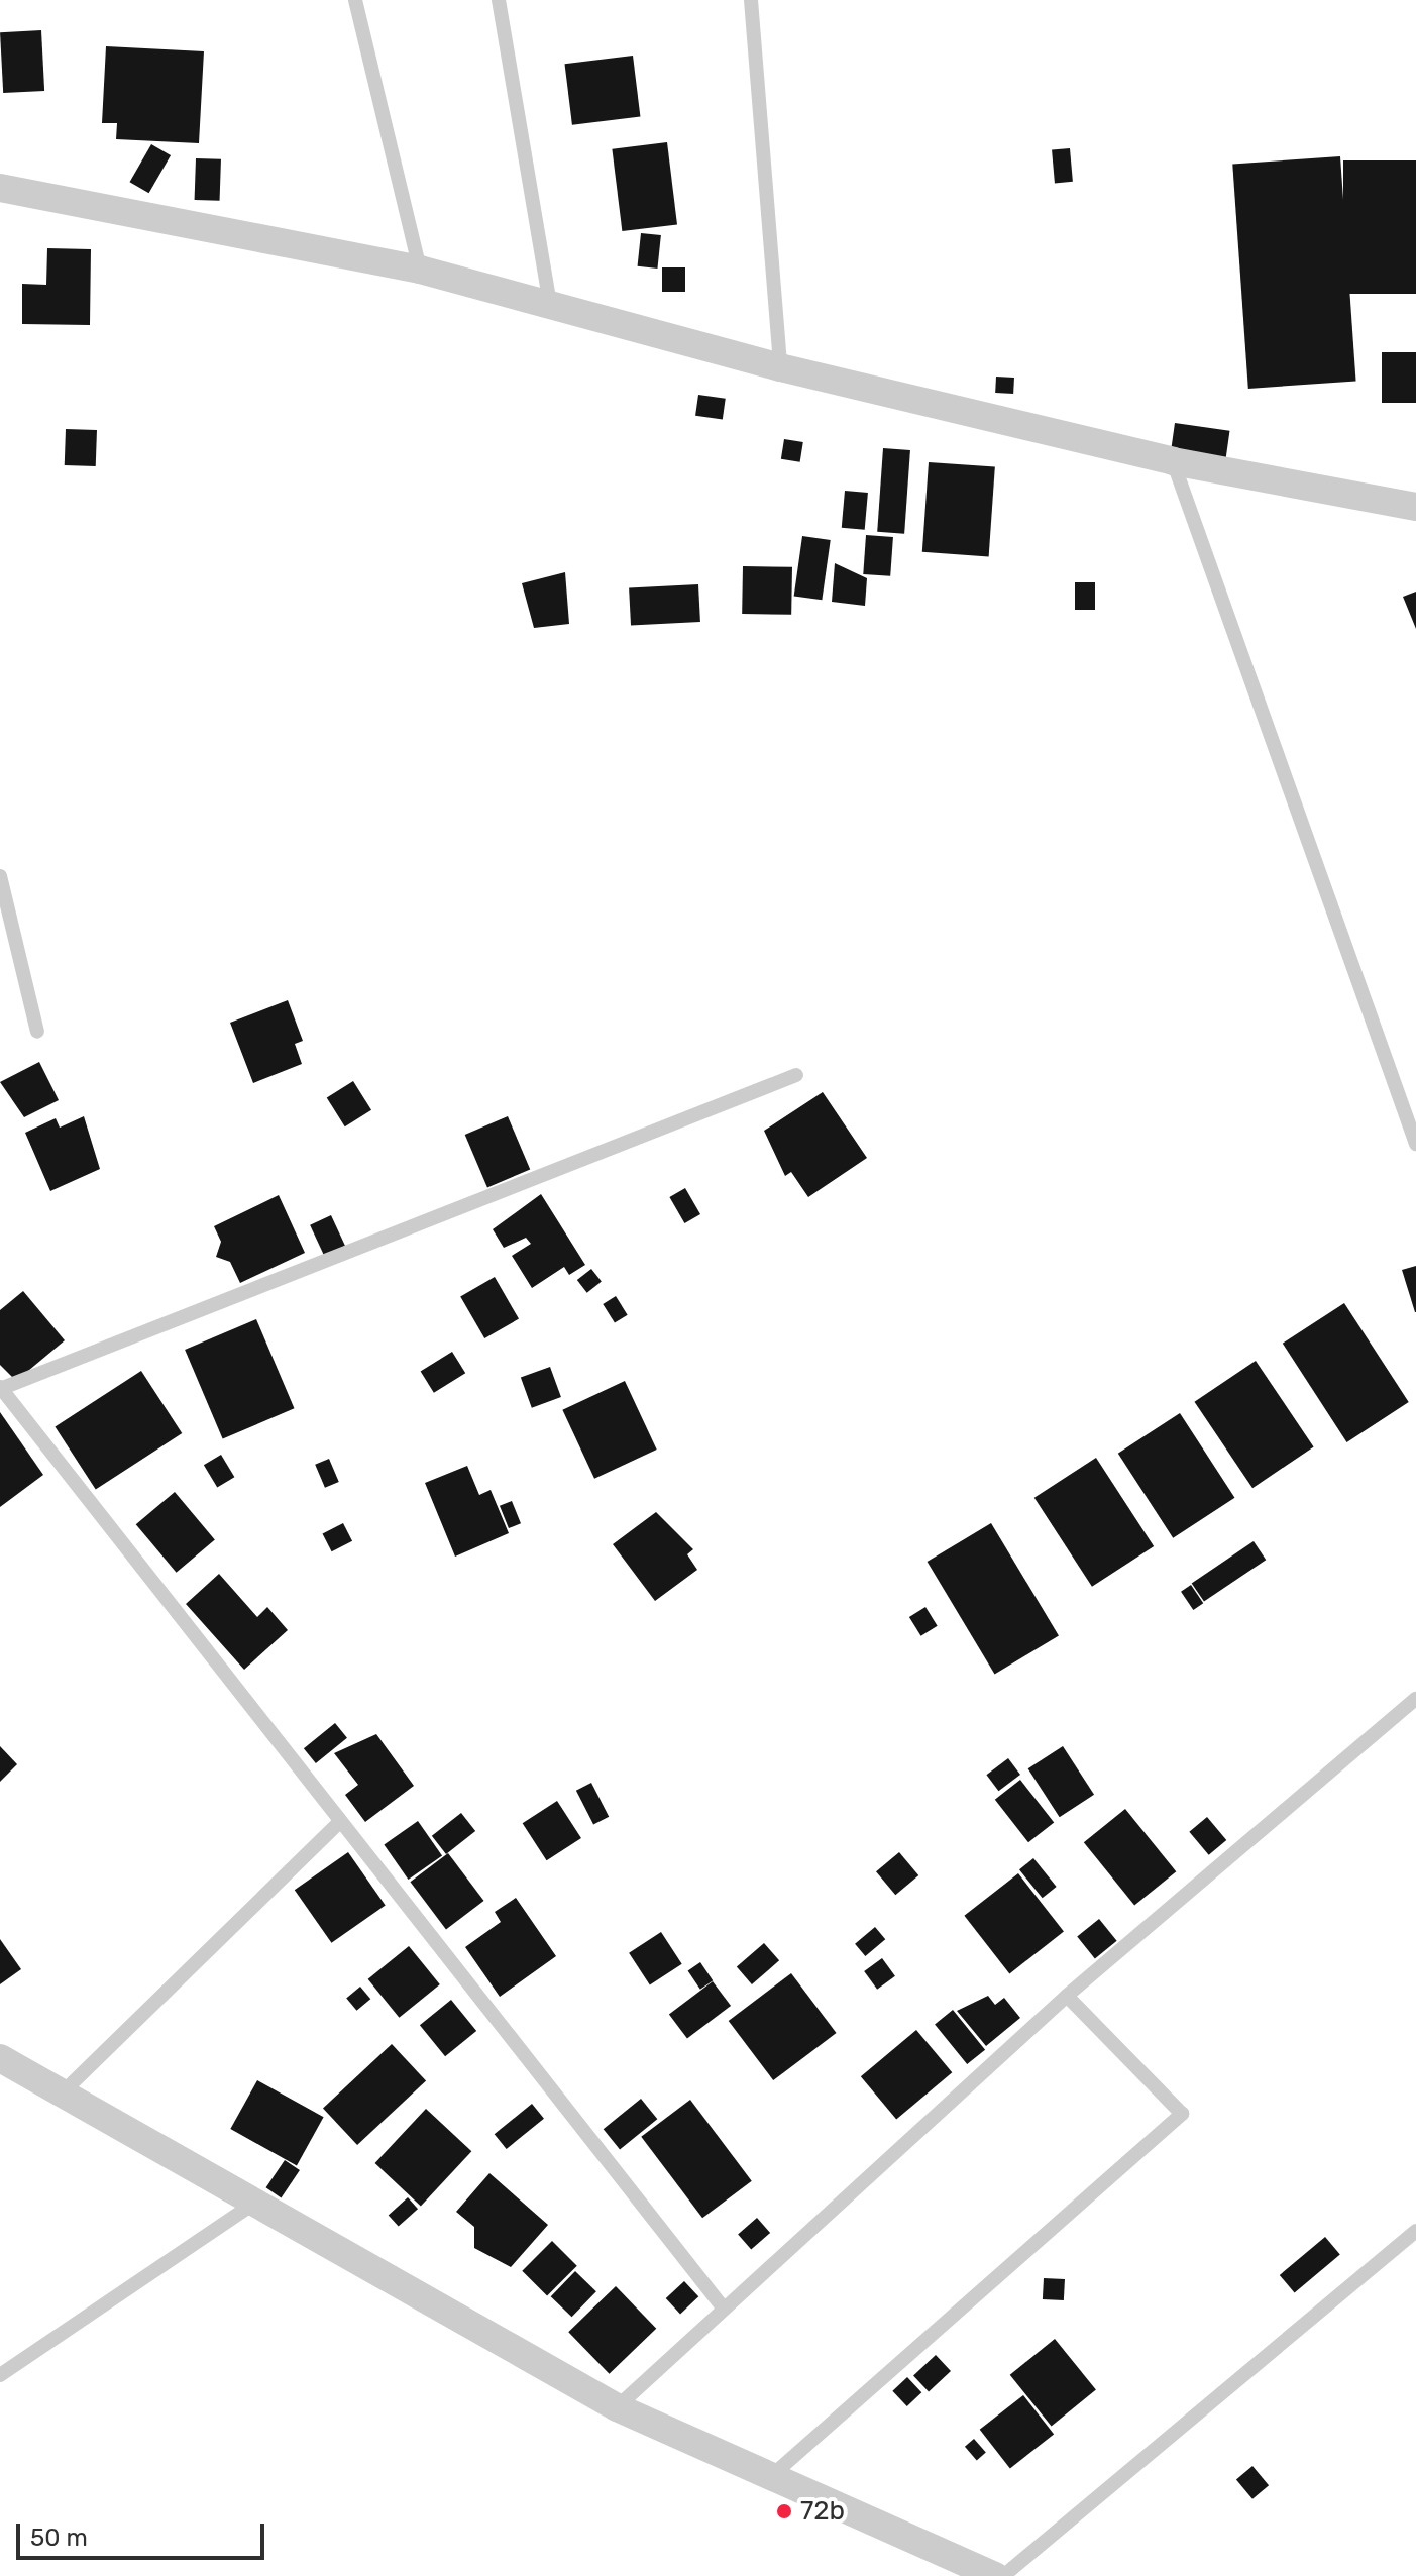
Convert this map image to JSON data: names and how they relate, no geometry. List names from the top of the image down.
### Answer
{
  "places": ["72b"],
  "scale_bar": "50 m"
}
